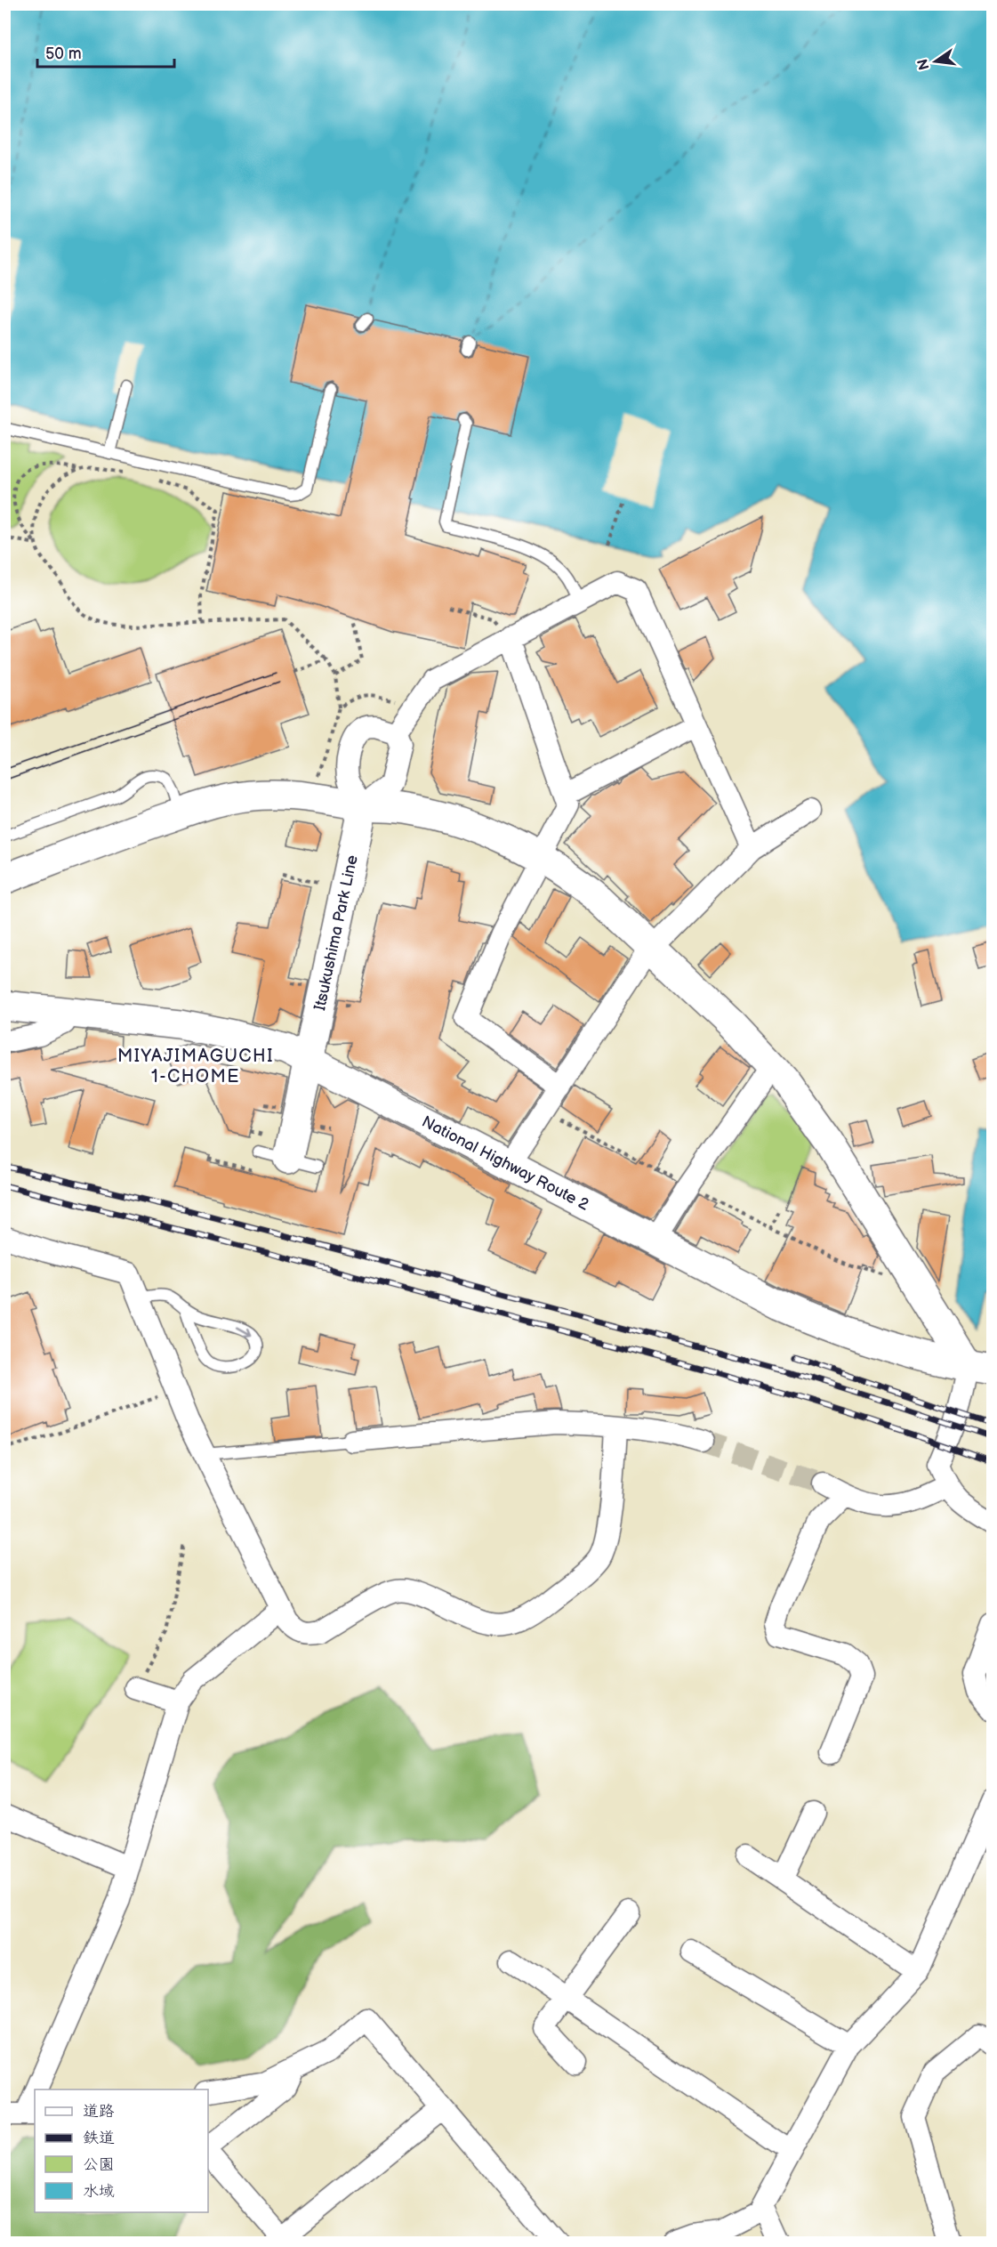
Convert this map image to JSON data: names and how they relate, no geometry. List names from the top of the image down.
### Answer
{
  "streets": {
    "main road": ["Itsukushima Park Line", "National Highway Route 2"]
  },
  "crossings": [
    ["Itsukushima Park Line", "National Highway Route 2"]
  ],
  "districts": ["MIYAJIMAGUCHI 1-CHOME"],
  "legend": [
    "道路",
    "鉄道",
    "公園",
    "水域"
  ],
  "scale_bar": "50 m",
  "north": "left"
}
